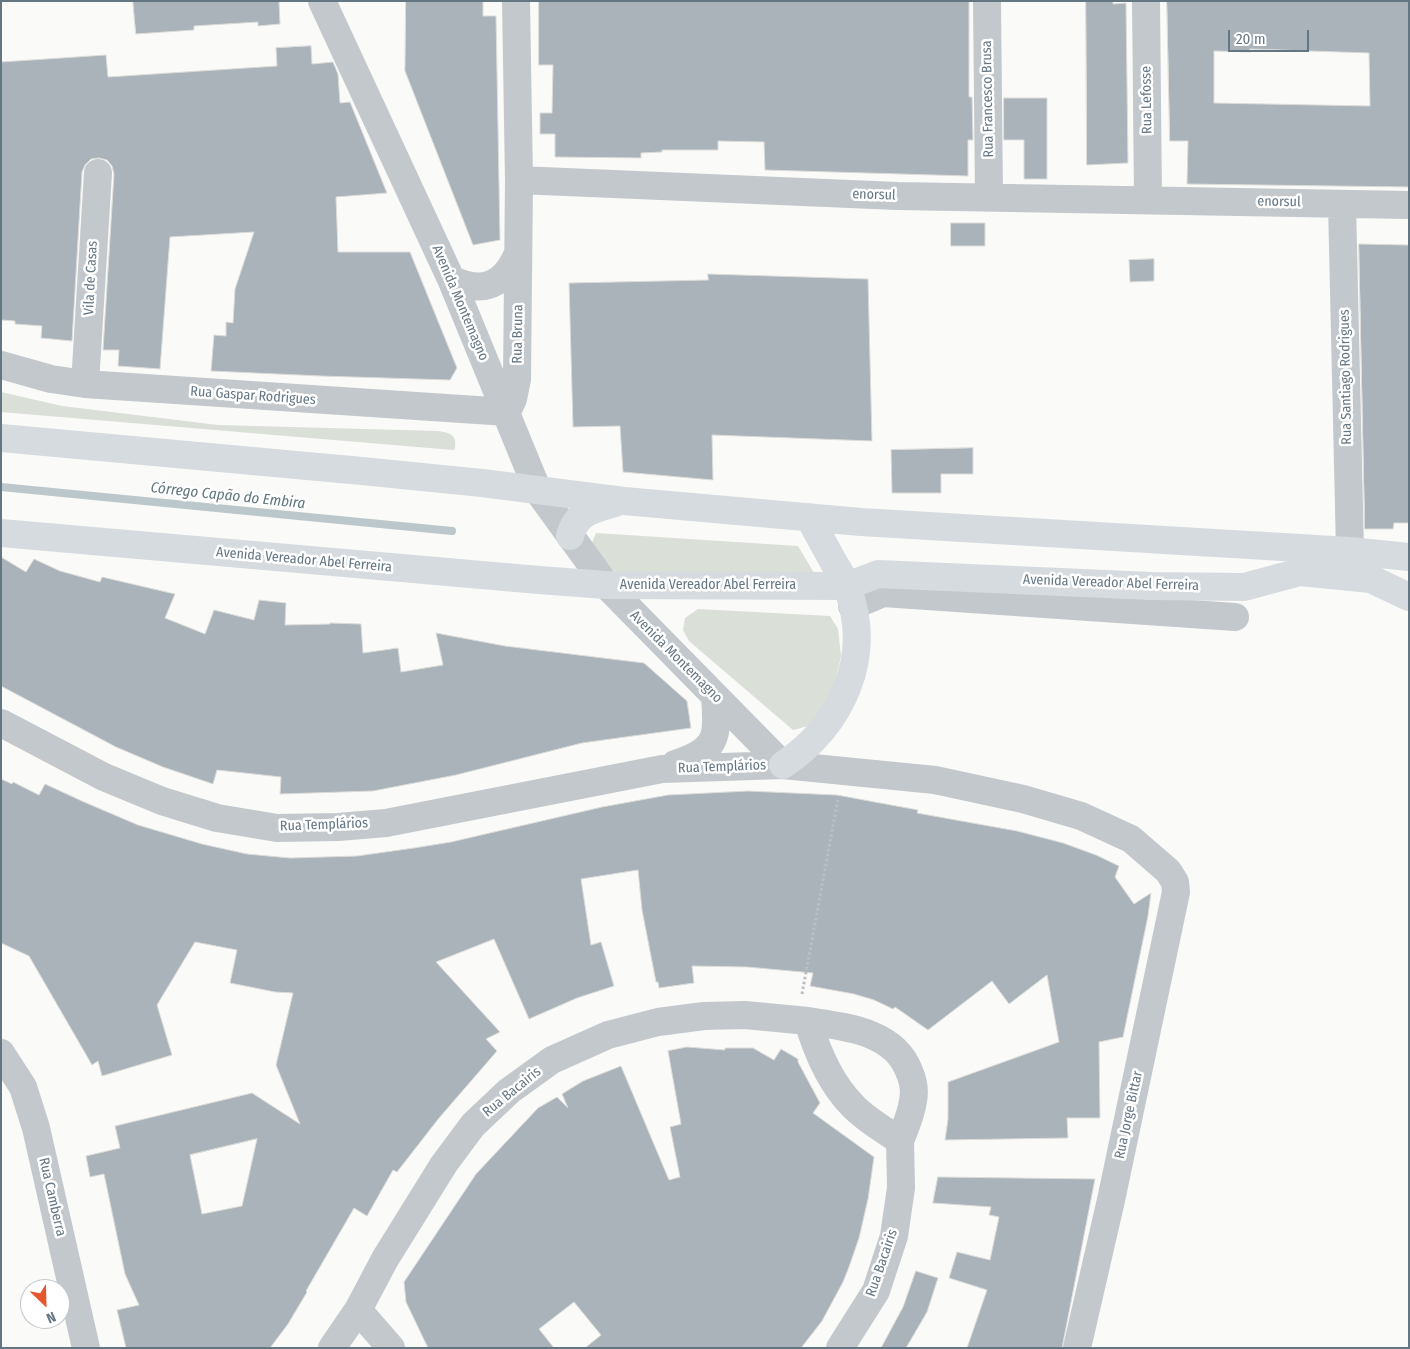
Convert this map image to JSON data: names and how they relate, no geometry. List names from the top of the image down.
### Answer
{
  "streets": {
    "main road": ["Avenida Vereador Abel Ferreira"],
    "street": [
      "Rua Francesco Brusa",
      "Rua Lefosse",
      "enorsul",
      "Vila de Casas",
      "Avenida Montemagno",
      "Rua Bruna",
      "Rua Santiago Rodrigues",
      "Rua Gaspar Rodrigues",
      "Rua Templários",
      "Rua Bacairis",
      "Rua Jorge Bittar",
      "Rua Camberra"
    ]
  },
  "crossings": [
    ["Rua Francesco Brusa", "enorsul"],
    ["Rua Lefosse", "enorsul"],
    ["enorsul", "Rua Bruna"],
    ["enorsul", "Rua Santiago Rodrigues"],
    ["Vila de Casas", "Rua Gaspar Rodrigues"],
    ["Avenida Montemagno", "Rua Bruna"],
    ["Avenida Montemagno", "Rua Gaspar Rodrigues"],
    ["Avenida Montemagno", "Avenida Vereador Abel Ferreira"],
    ["Avenida Montemagno", "Rua Templários"],
    ["Rua Bruna", "Rua Gaspar Rodrigues"]
  ],
  "water": ["Córrego Capão do Embira"],
  "scale_bar": "20 m",
  "north": "bottom right"
}
